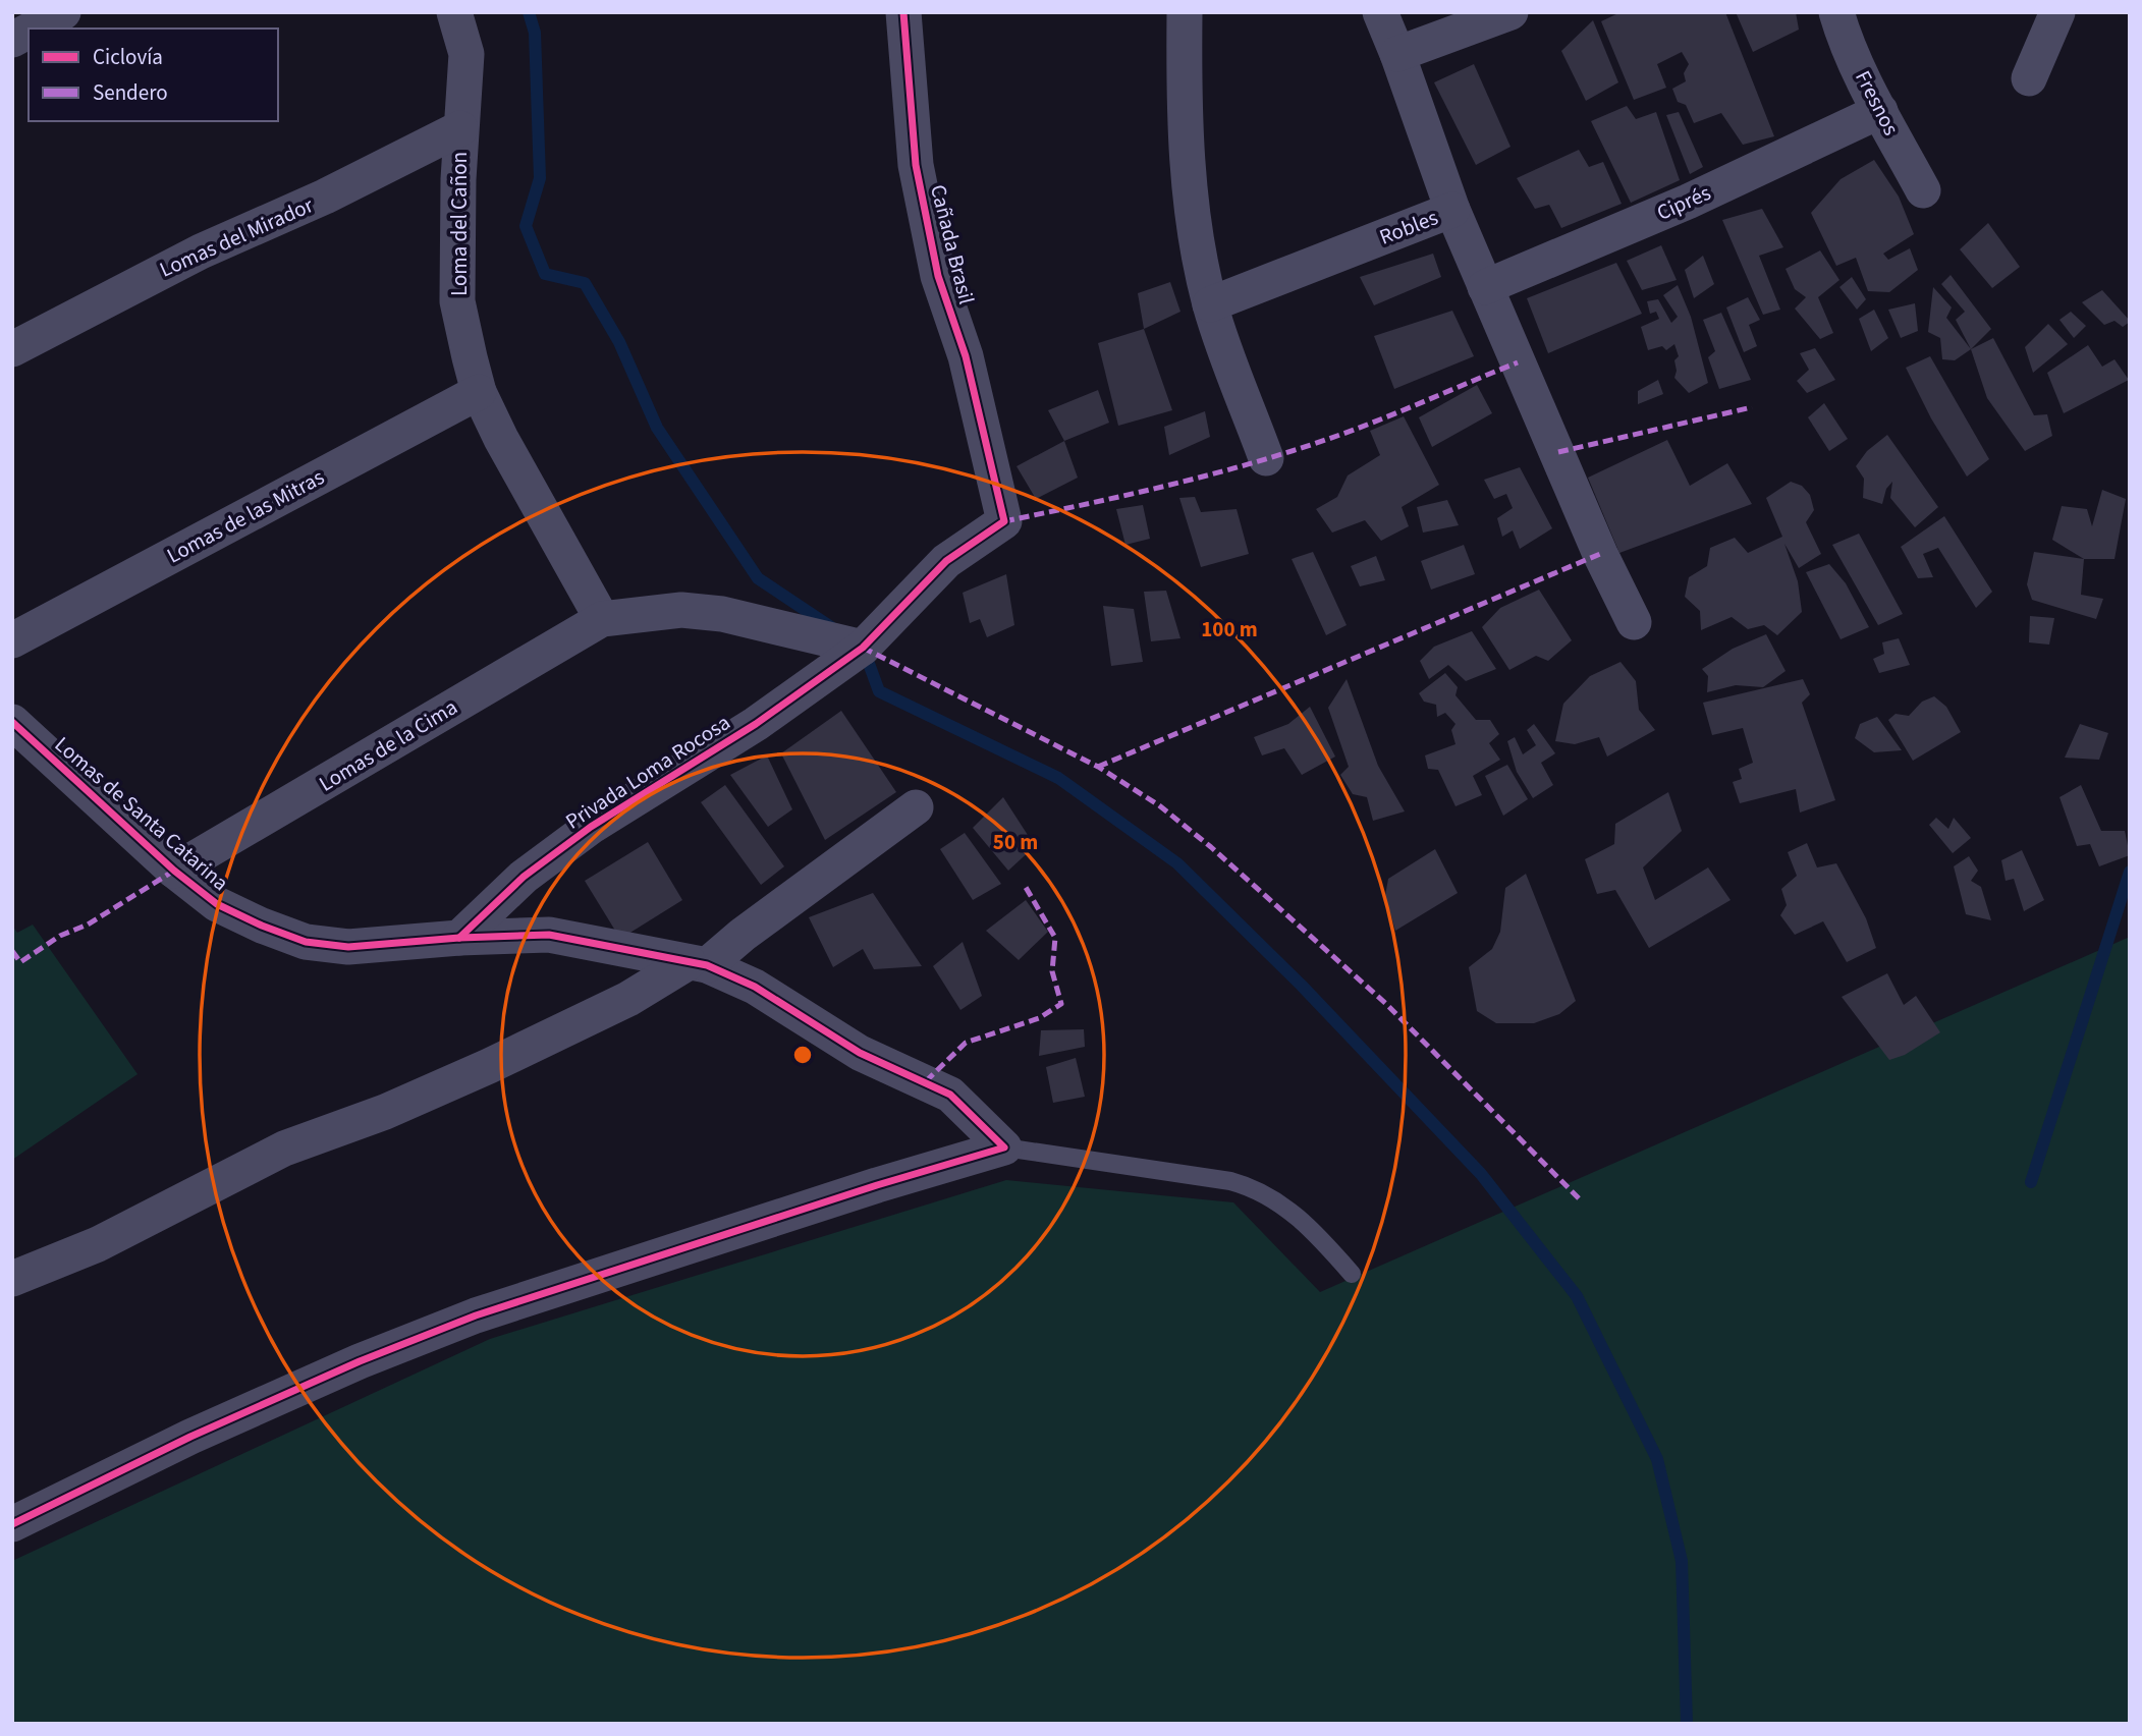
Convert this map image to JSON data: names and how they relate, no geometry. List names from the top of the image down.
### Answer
{
  "streets": {
    "street": [
      "Fresnos",
      "Ciprés",
      "Loma del Cañon",
      "Robles",
      "Lomas del Mirador",
      "Cañada Brasil",
      "Lomas de las Mitras",
      "Lomas de la Cima",
      "Privada Loma Rocosa",
      "Lomas de Santa Catarina"
    ]
  },
  "crossings": [
    ["Fresnos", "Ciprés"],
    ["Loma del Cañon", "Lomas del Mirador"],
    ["Loma del Cañon", "Lomas de las Mitras"],
    ["Loma del Cañon", "Lomas de la Cima"],
    ["Cañada Brasil", "Privada Loma Rocosa"],
    ["Lomas de la Cima", "Lomas de Santa Catarina"],
    ["Privada Loma Rocosa", "Lomas de Santa Catarina"]
  ],
  "legend": ["Ciclovía", "Sendero"],
  "rings": ["100 m", "50 m"]
}
